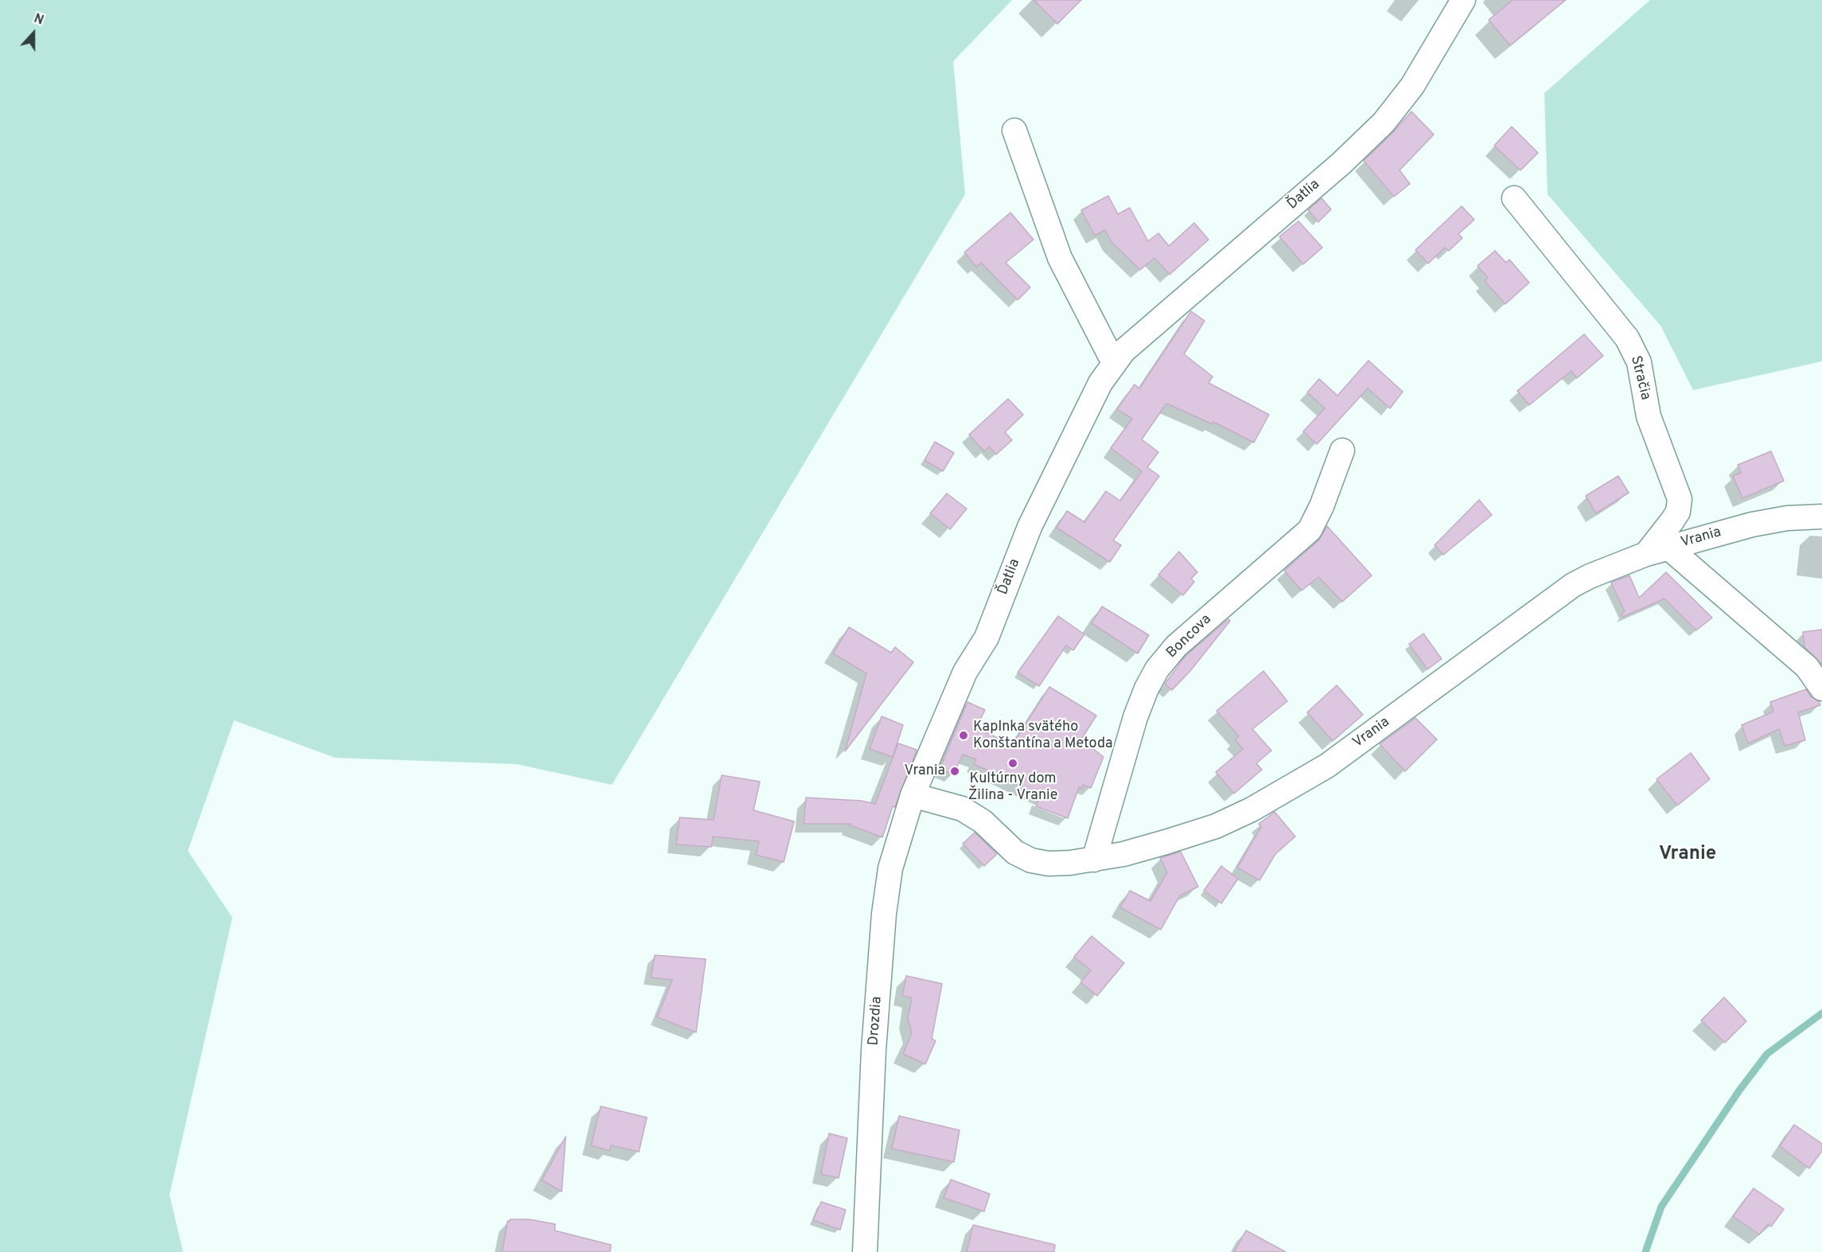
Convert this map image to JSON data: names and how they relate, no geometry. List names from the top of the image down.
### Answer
{
  "streets": {
    "street": [
      "Ďatlia",
      "Stračia",
      "Vrania",
      "Boncova",
      "Drozdia"
    ]
  },
  "crossings": [
    ["Ďatlia", "Vrania"],
    ["Ďatlia", "Drozdia"],
    ["Stračia", "Vrania"],
    ["Vrania", "Boncova"],
    ["Vrania", "Drozdia"]
  ],
  "districts": ["Vranie"],
  "places": ["Kaplnka svätého Konštantína a Metoda", "Kultúrny dom Žilina - Vranie", "Vrania"],
  "north": "top"
}
